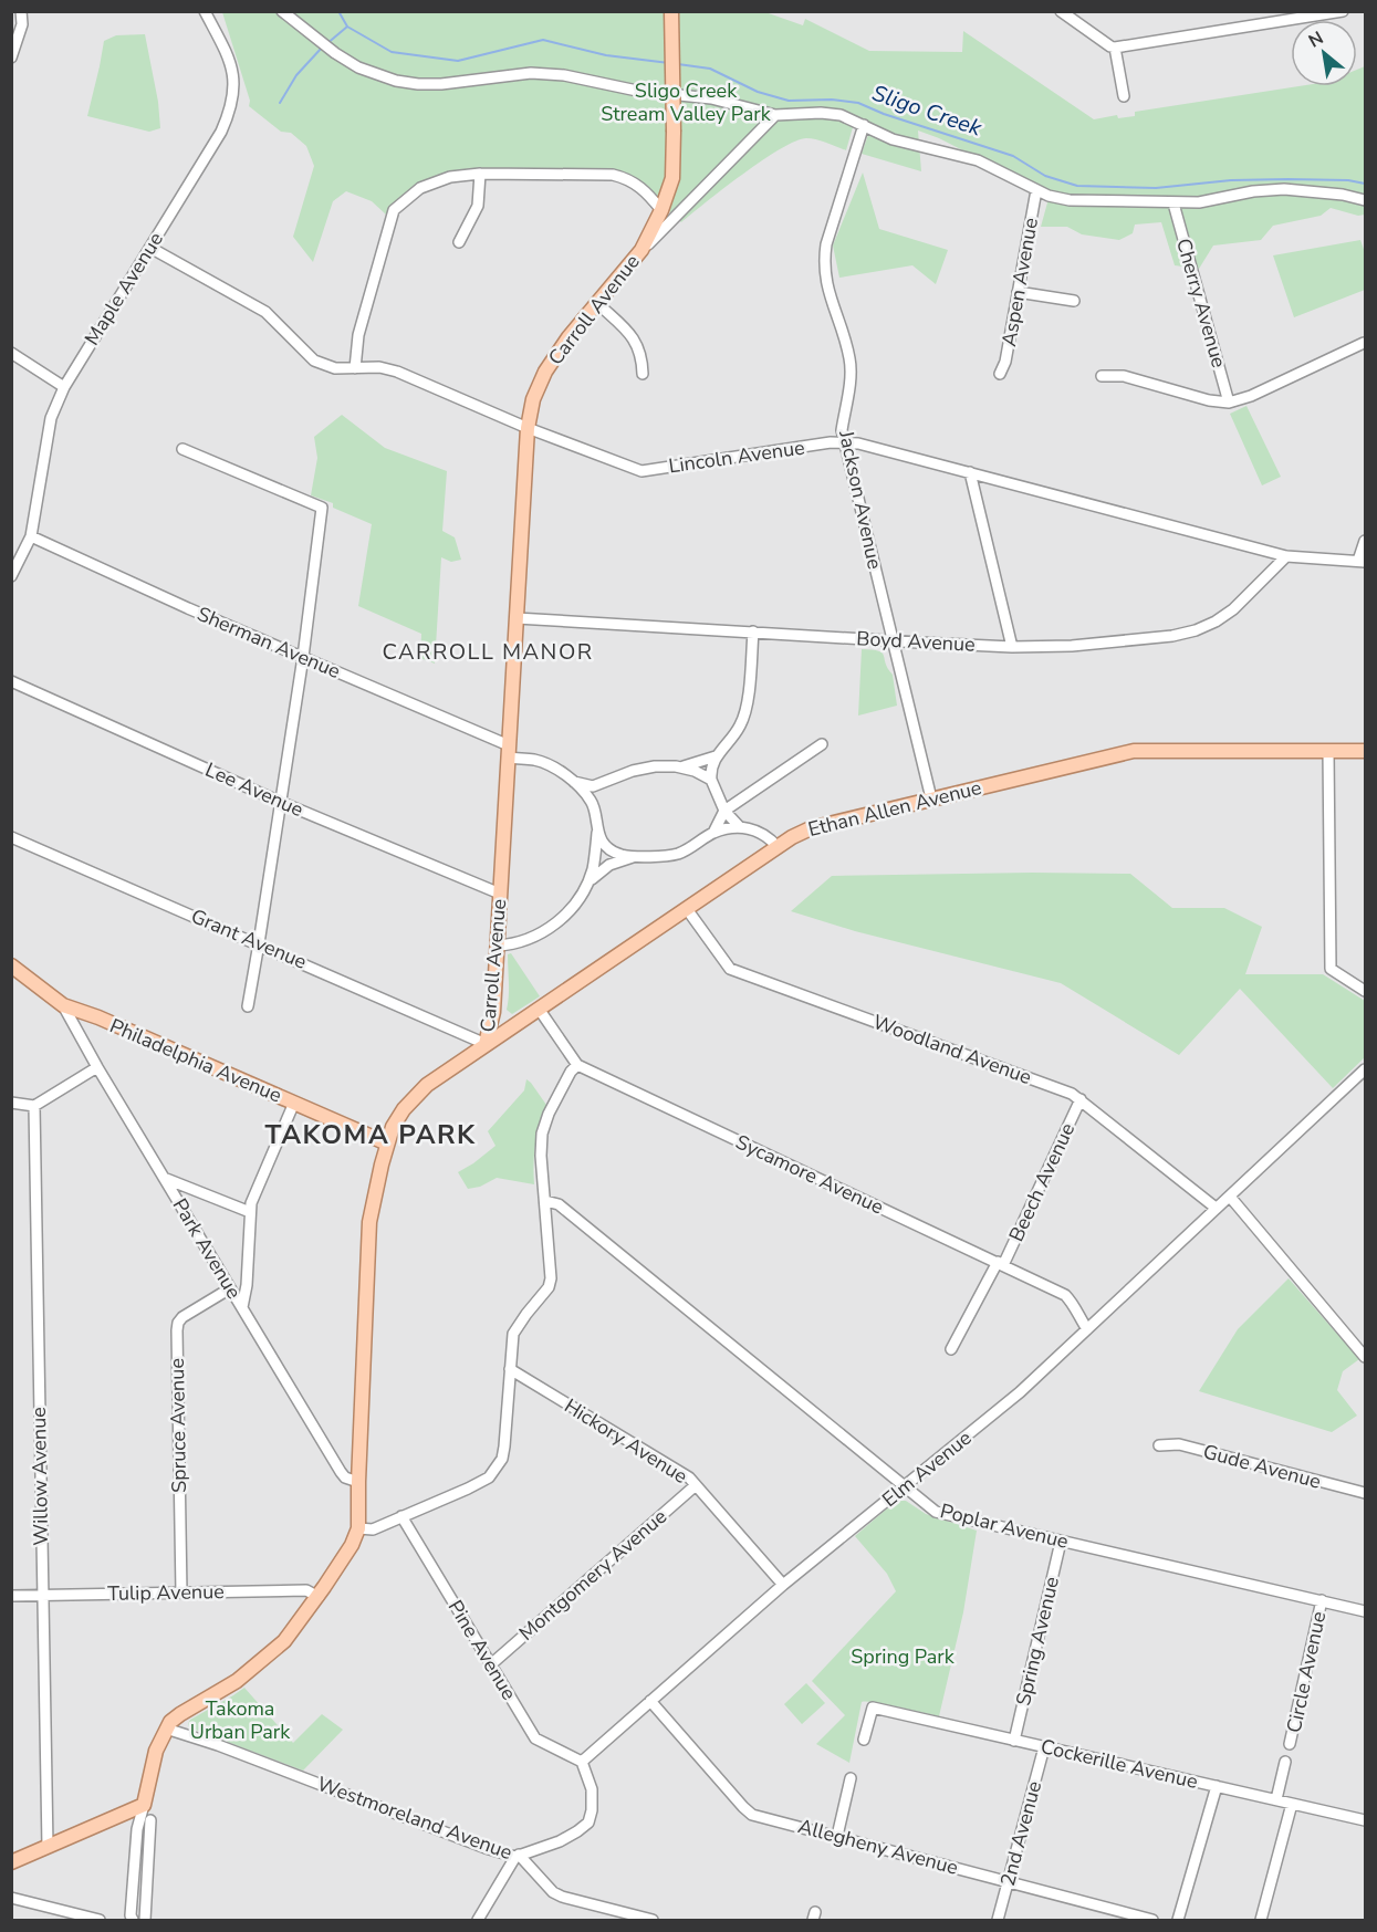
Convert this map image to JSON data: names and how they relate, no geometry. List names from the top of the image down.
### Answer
{
  "streets": {
    "main road": ["Carroll Avenue", "Ethan Allen Avenue", "Philadelphia Avenue"],
    "street": [
      "Aspen Avenue",
      "Maple Avenue",
      "Cherry Avenue",
      "Lincoln Avenue",
      "Jackson Avenue",
      "Boyd Avenue",
      "Sherman Avenue",
      "Lee Avenue",
      "Grant Avenue",
      "Woodland Avenue",
      "Sycamore Avenue",
      "Beech Avenue",
      "Park Avenue",
      "Spruce Avenue",
      "Hickory Avenue",
      "Gude Avenue",
      "Elm Avenue",
      "Willow Avenue",
      "Poplar Avenue",
      "Montgomery Avenue",
      "Tulip Avenue",
      "Spring Avenue",
      "Pine Avenue",
      "Circle Avenue",
      "Cockerille Avenue",
      "Westmoreland Avenue",
      "2nd Avenue",
      "Allegheny Avenue"
    ]
  },
  "crossings": [
    ["Maple Avenue", "Lincoln Avenue"],
    ["Maple Avenue", "Sherman Avenue"],
    ["Carroll Avenue", "Lincoln Avenue"],
    ["Carroll Avenue", "Boyd Avenue"],
    ["Carroll Avenue", "Sherman Avenue"],
    ["Carroll Avenue", "Lee Avenue"],
    ["Carroll Avenue", "Ethan Allen Avenue"],
    ["Carroll Avenue", "Grant Avenue"],
    ["Carroll Avenue", "Philadelphia Avenue"],
    ["Carroll Avenue", "Park Avenue"],
    ["Carroll Avenue", "Tulip Avenue"],
    ["Carroll Avenue", "Westmoreland Avenue"],
    ["Lincoln Avenue", "Jackson Avenue"],
    ["Lincoln Avenue", "Boyd Avenue"],
    ["Jackson Avenue", "Boyd Avenue"],
    ["Jackson Avenue", "Ethan Allen Avenue"],
    ["Ethan Allen Avenue", "Grant Avenue"],
    ["Ethan Allen Avenue", "Woodland Avenue"],
    ["Woodland Avenue", "Beech Avenue"],
    ["Woodland Avenue", "Elm Avenue"],
    ["Philadelphia Avenue", "Park Avenue"],
    ["Sycamore Avenue", "Beech Avenue"],
    ["Sycamore Avenue", "Elm Avenue"],
    ["Park Avenue", "Spruce Avenue"],
    ["Spruce Avenue", "Tulip Avenue"],
    ["Hickory Avenue", "Elm Avenue"],
    ["Hickory Avenue", "Montgomery Avenue"],
    ["Elm Avenue", "Poplar Avenue"],
    ["Elm Avenue", "Pine Avenue"],
    ["Elm Avenue", "Allegheny Avenue"],
    ["Willow Avenue", "Tulip Avenue"],
    ["Poplar Avenue", "Spring Avenue"],
    ["Poplar Avenue", "Circle Avenue"],
    ["Montgomery Avenue", "Pine Avenue"],
    ["Spring Avenue", "Cockerille Avenue"],
    ["Cockerille Avenue", "2nd Avenue"],
    ["2nd Avenue", "Allegheny Avenue"]
  ],
  "districts": ["CARROLL MANOR", "TAKOMA PARK"],
  "water": ["Sligo Creek"],
  "parks": ["Sligo Creek Stream Valley Park", "Spring Park", "Takoma Urban Park"],
  "north": "top left"
}
